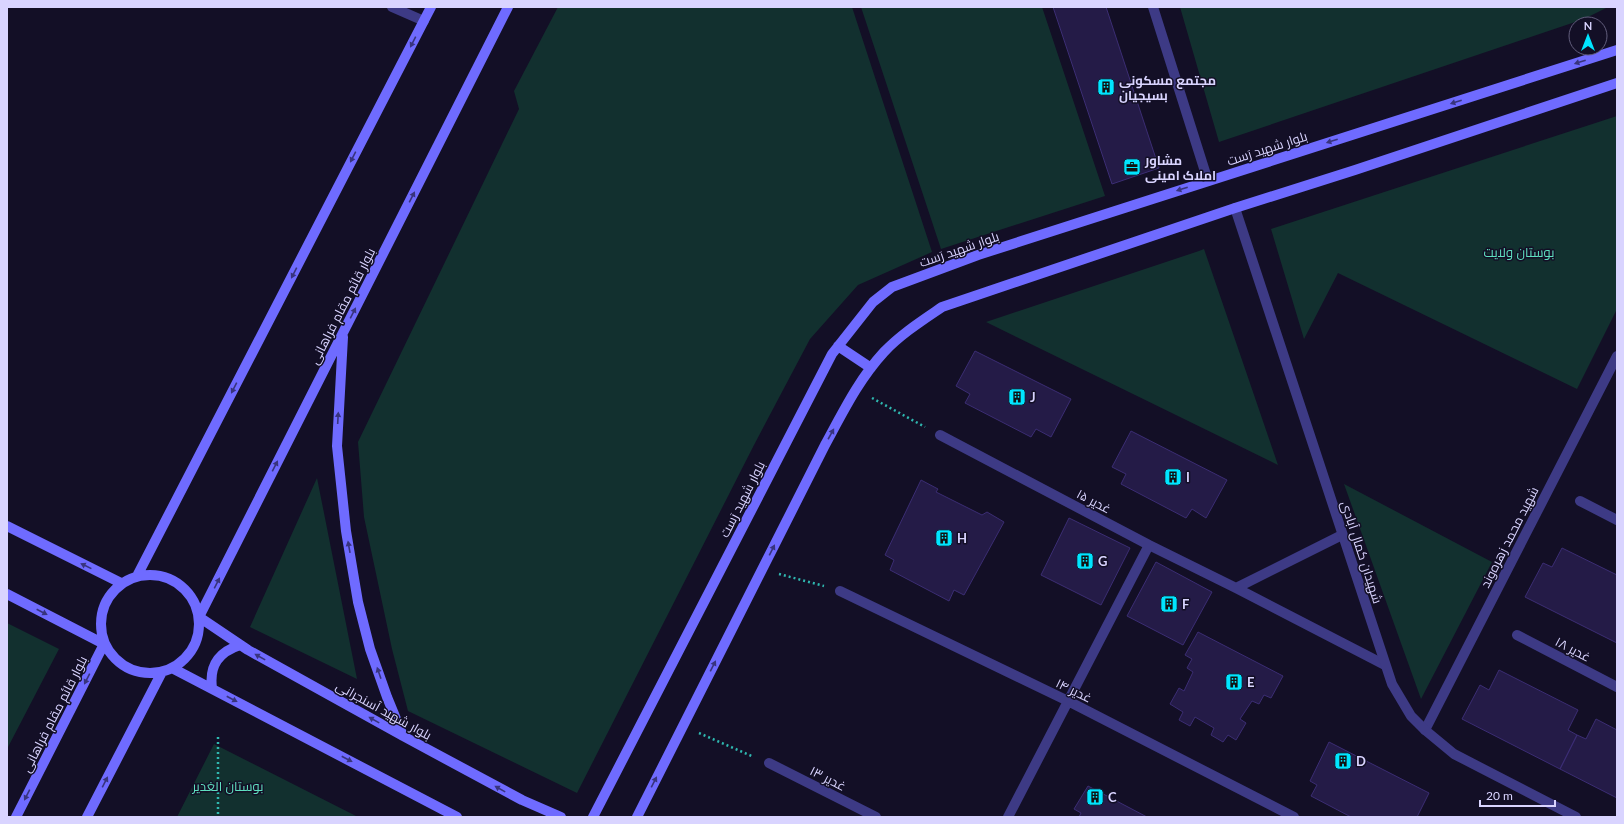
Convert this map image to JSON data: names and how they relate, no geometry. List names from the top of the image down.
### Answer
{
  "streets": {
    "main road": ["بلوار شهید رَست", "بلوار قائم مقام فراهانی", "بلوار شهید آسنجرانی"],
    "street": [
      "غدیر ۱۵",
      "شهید محمد زهره‌وند",
      "شهیدان کمال آبادی",
      "غدیر ۱۸",
      "غدیر ۱۴",
      "غدیر ۱۳"
    ]
  },
  "crossings": [
    ["بلوار قائم مقام فراهانی", "بلوار شهید آسنجرانی"],
    ["غدیر ۱۵", "شهیدان کمال آبادی"],
    ["شهید محمد زهره‌وند", "شهیدان کمال آبادی"]
  ],
  "parks": ["بوستان ولایت", "بوستان الغدیر"],
  "places": {
    "building": [
      "مجتمع مسکونی بسیجیان",
      "J",
      "I",
      "H",
      "G",
      "F",
      "E",
      "D",
      "C"
    ],
    "office": ["مشاور املاک امینی"]
  },
  "scale_bar": "20 m",
  "north": "top"
}
